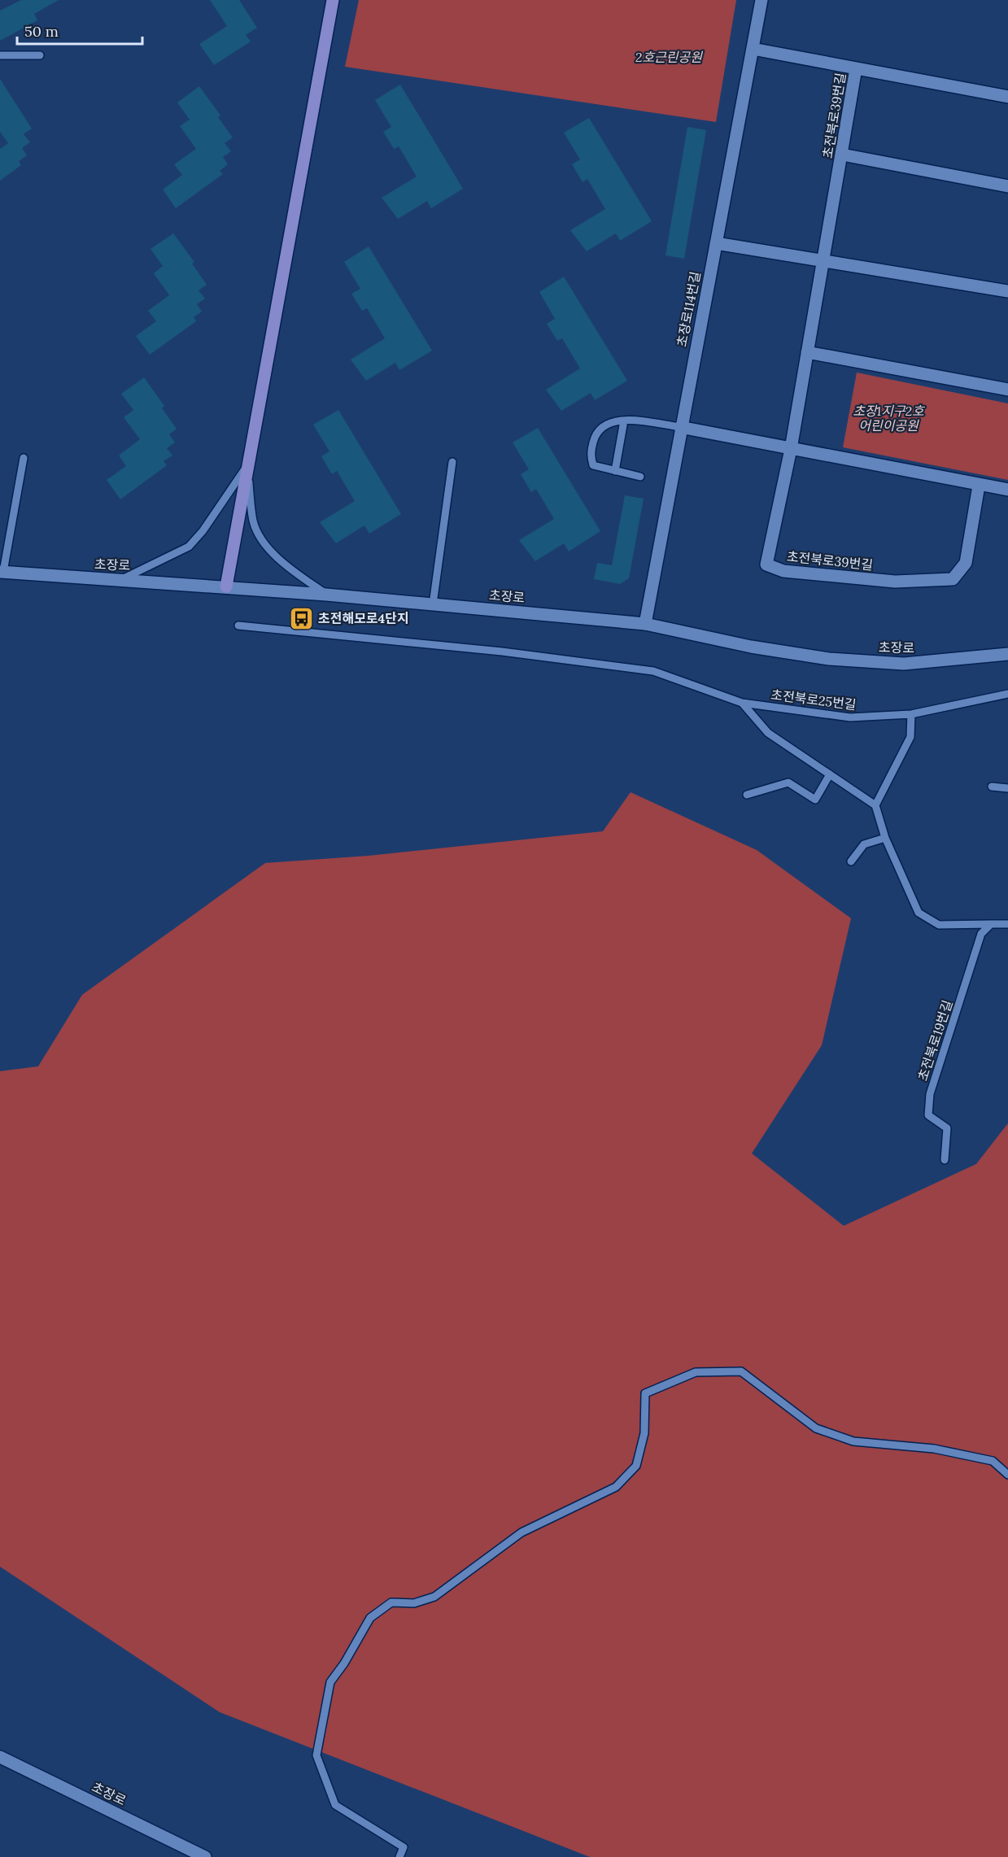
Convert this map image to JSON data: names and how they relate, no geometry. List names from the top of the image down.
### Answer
{
  "streets": {
    "street": ["초전북로39번길", "초장로114번길", "초장로"],
    "lane": ["초전북로25번길", "초전북로19번길"]
  },
  "crossings": [
    ["초장로114번길", "초장로"]
  ],
  "parks": ["2호근린공원", "초장1지구2호 어린이공원"],
  "places": {
    "bus stop": ["초전해모로4단지"]
  },
  "scale_bar": "50 m"
}
